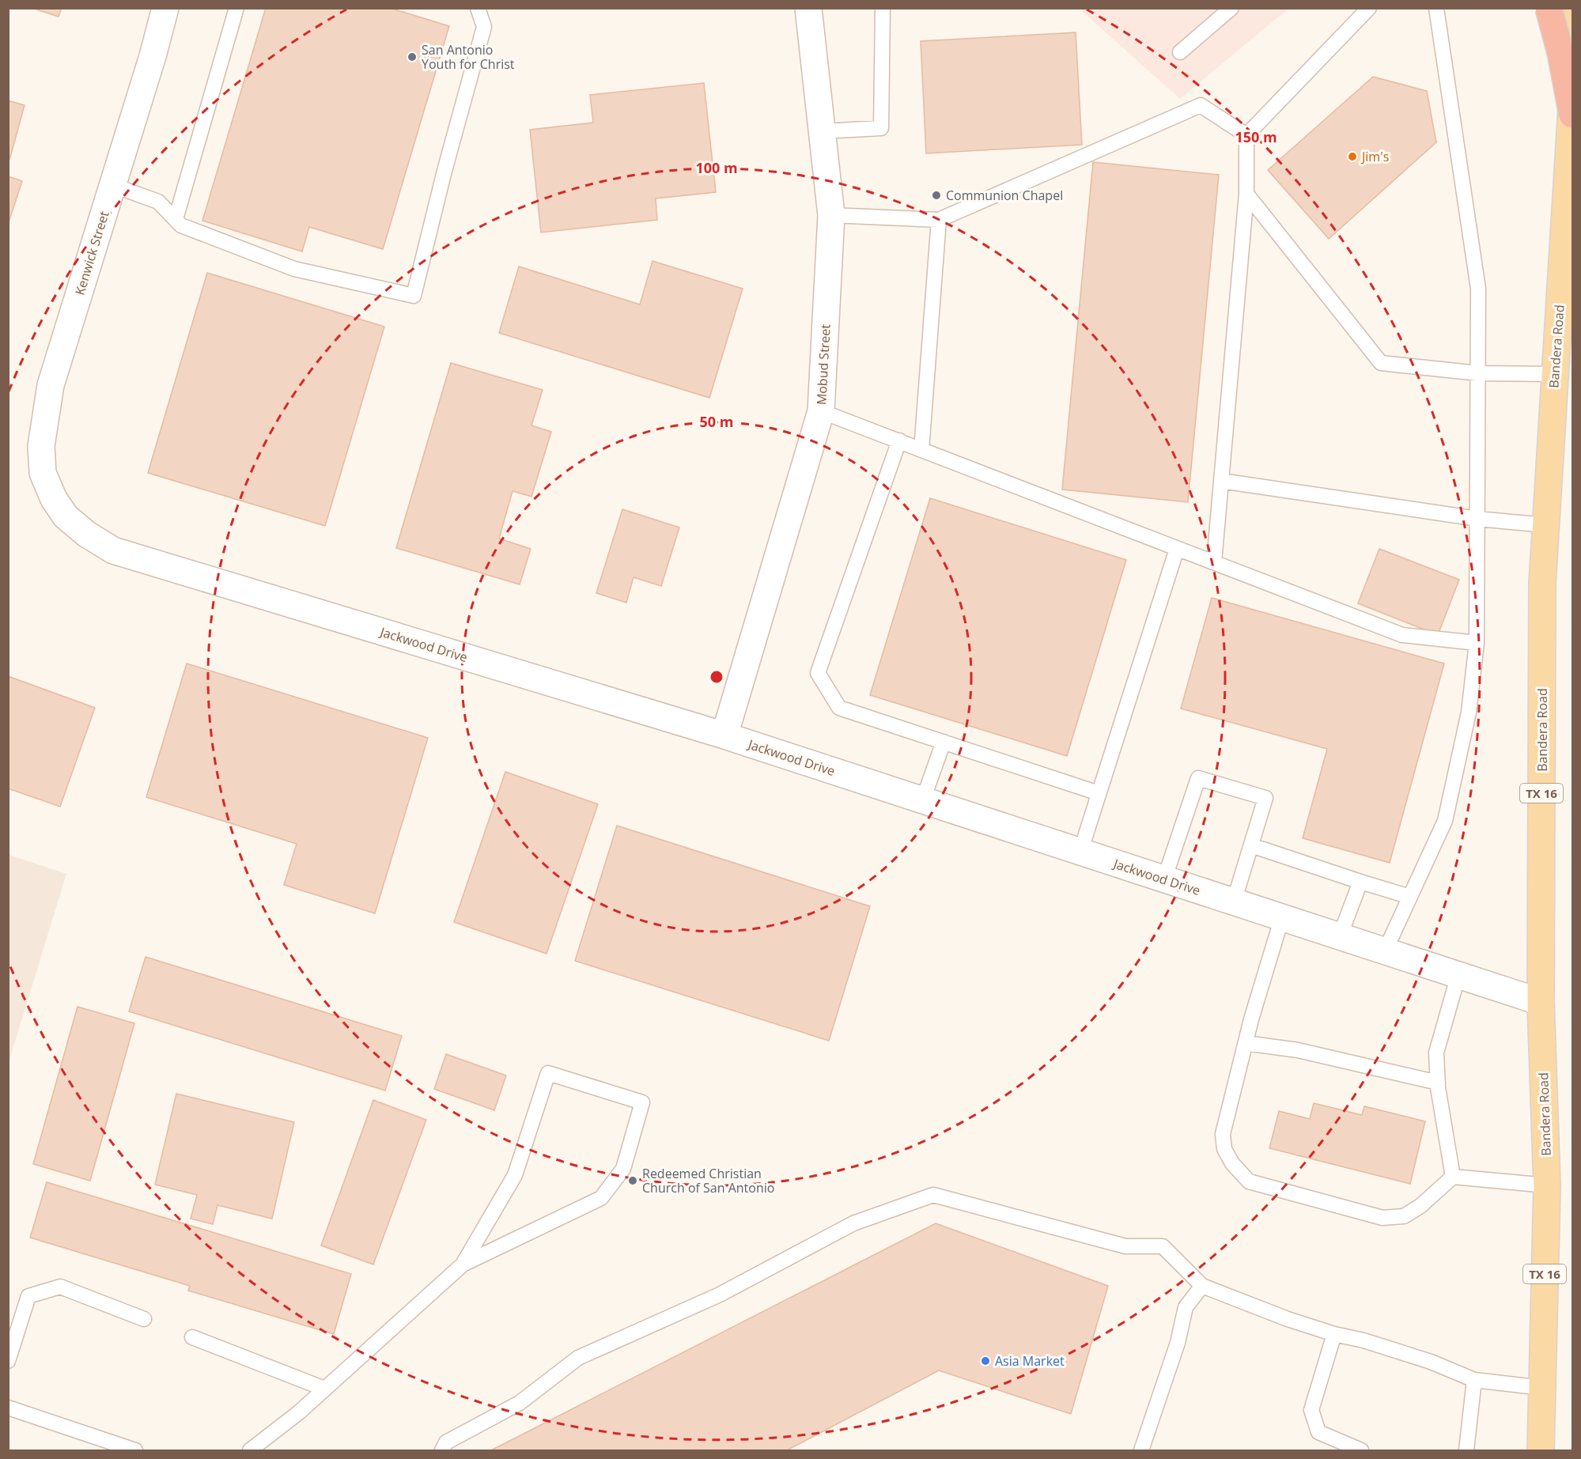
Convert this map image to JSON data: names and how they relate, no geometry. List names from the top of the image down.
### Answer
{
  "streets": {
    "main road": ["Bandera Road", "TX 16"],
    "street": ["Kenwick Street", "Mobud Street", "Jackwood Drive"]
  },
  "crossings": [
    ["Kenwick Street", "Jackwood Drive"],
    ["Bandera Road", "Jackwood Drive"],
    ["Mobud Street", "Jackwood Drive"]
  ],
  "places": [
    "San Antonio Youth for Christ",
    "Jim's",
    "Communion Chapel",
    "Redeemed Christian Church of San Antonio",
    "Asia Market"
  ],
  "rings": ["150 m", "100 m", "50 m"]
}
